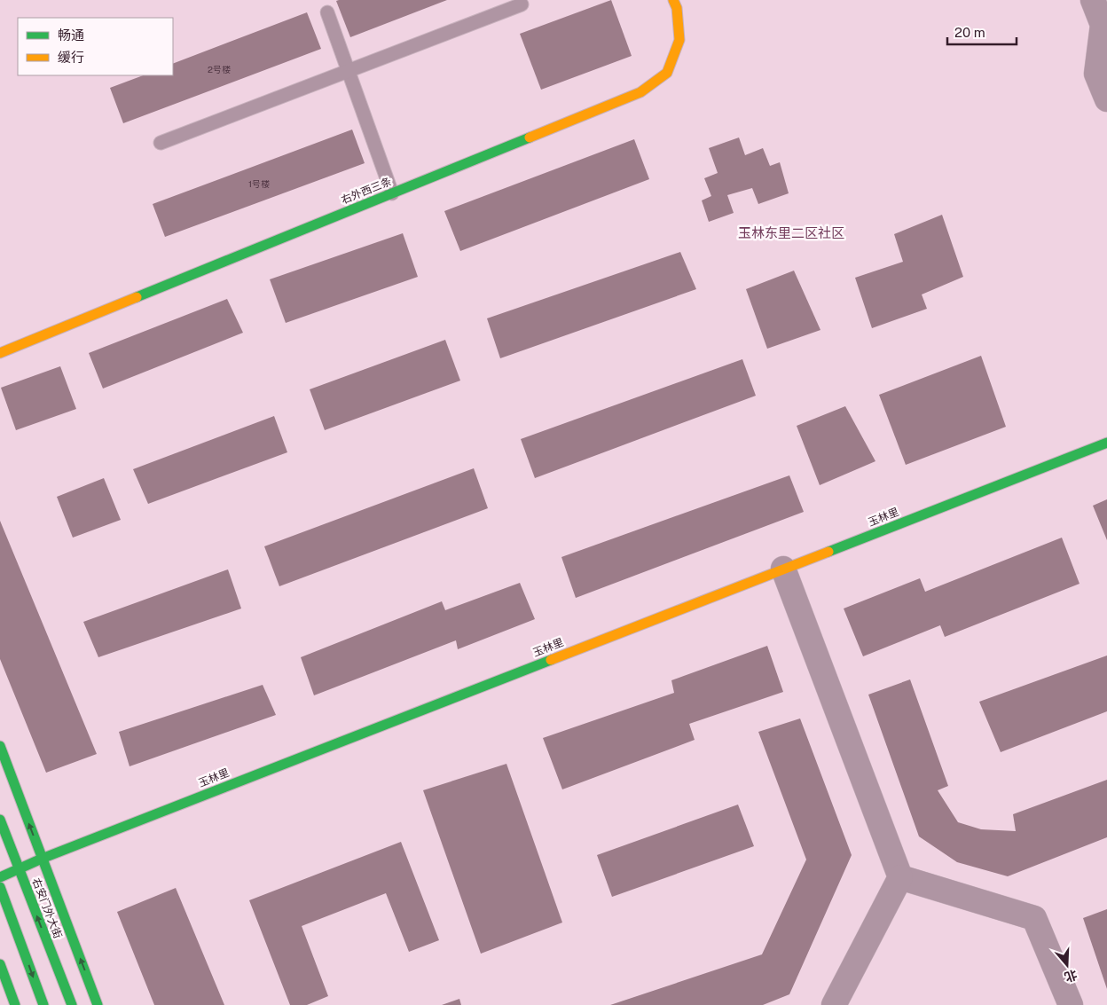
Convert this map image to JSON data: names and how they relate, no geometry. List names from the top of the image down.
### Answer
{
  "streets": {
    "street": ["右外西三条", "玉林里", "右安门外大街"]
  },
  "crossings": [
    ["玉林里", "右安门外大街"]
  ],
  "districts": ["玉林东里二区社区"],
  "house_numbers": ["2号楼", "1号楼"],
  "legend": ["畅通", "缓行"],
  "scale_bar": "20 m",
  "north": "bottom"
}
